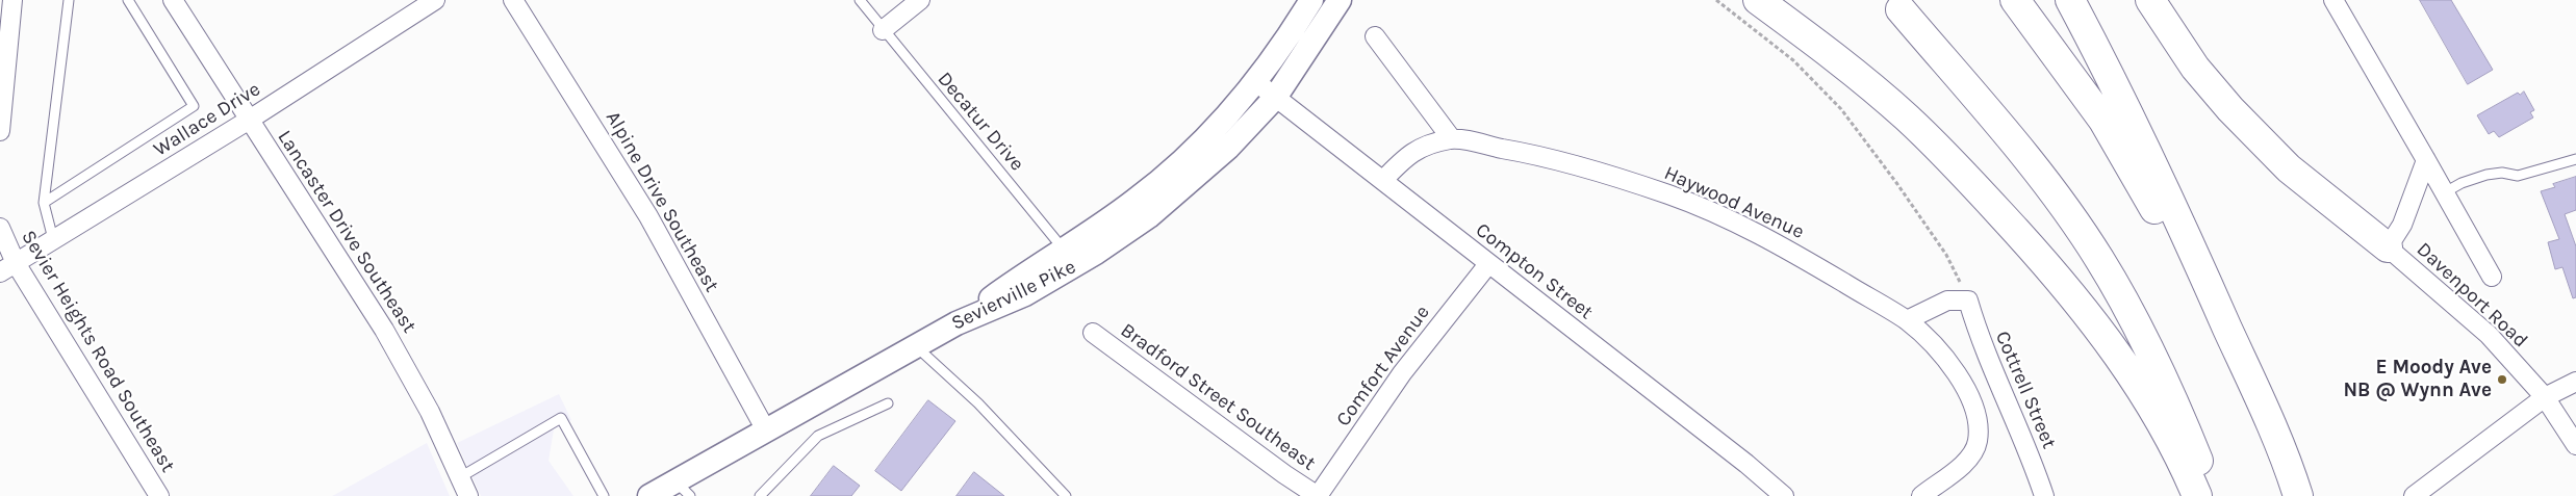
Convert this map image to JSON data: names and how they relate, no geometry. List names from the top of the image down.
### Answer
{
  "streets": {
    "street": [
      "Wallace Drive",
      "Alpine Drive Southeast",
      "Haywood Avenue",
      "Lancaster Drive Southeast",
      "Compton Street",
      "Sevierville Pike",
      "Davenport Road",
      "Sevier Heights Road Southeast",
      "Comfort Avenue",
      "Cottrell Street",
      "Bradford Street Southeast"
    ],
    "lane": ["Decatur Drive"]
  },
  "crossings": [
    ["Wallace Drive", "Lancaster Drive Southeast"],
    ["Wallace Drive", "Sevier Heights Road Southeast"],
    ["Decatur Drive", "Sevierville Pike"],
    ["Alpine Drive Southeast", "Sevierville Pike"],
    ["Haywood Avenue", "Compton Street"],
    ["Compton Street", "Sevierville Pike"],
    ["Compton Street", "Comfort Avenue"],
    ["Comfort Avenue", "Bradford Street Southeast"]
  ],
  "places": ["E Moody Ave NB @ Wynn Ave"]
}
